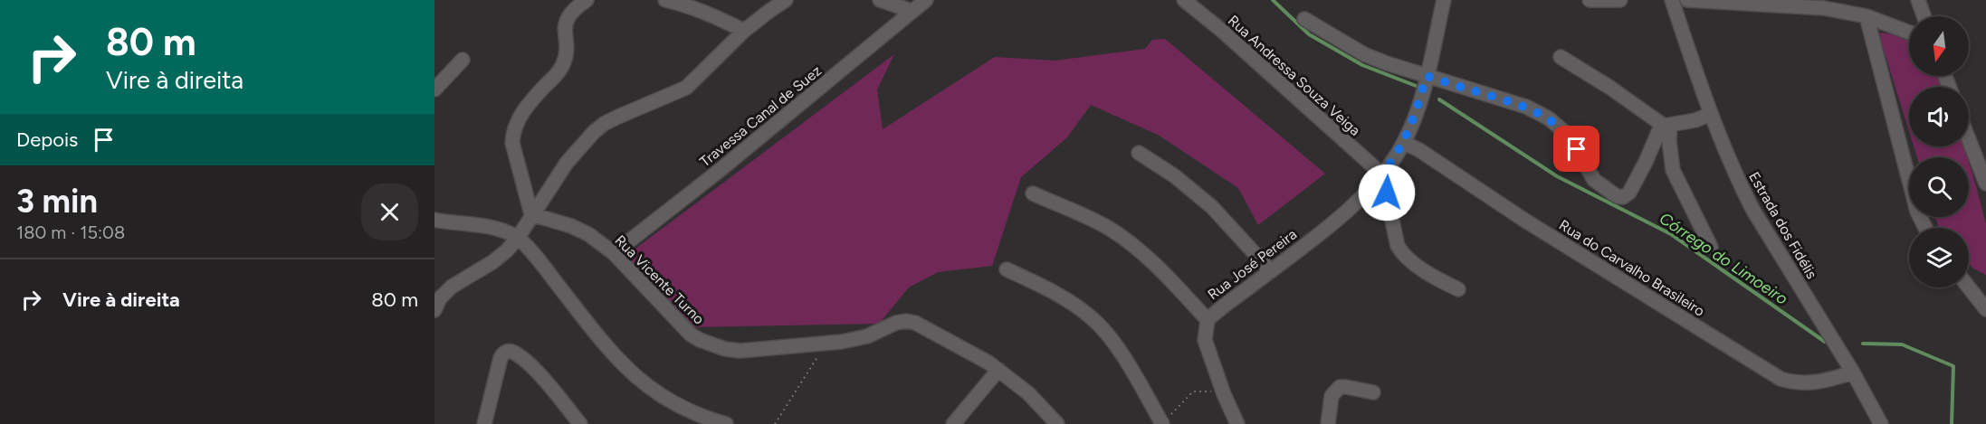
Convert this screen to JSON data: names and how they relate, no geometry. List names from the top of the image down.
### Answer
{
  "streets": {
    "street": [
      "Rua Andressa Souza Veiga",
      "Travessa Canal de Suez",
      "Estrada dos Fidélis",
      "Rua José Pereira",
      "Rua do Carvalho Brasileiro",
      "Rua Vicente Turno"
    ]
  },
  "crossings": [
    ["Rua Andressa Souza Veiga", "Rua José Pereira"],
    ["Travessa Canal de Suez", "Rua Vicente Turno"],
    ["Estrada dos Fidélis", "Rua do Carvalho Brasileiro"],
    ["Rua José Pereira", "Rua do Carvalho Brasileiro"]
  ],
  "water": ["Córrego do Limoeiro"],
  "north": "bottom",
  "page": {
    "turn": ["80 m", "Vire à direita"],
    "then": "Depois",
    "heading": ["3 min", "180 m · 15:08"],
    "list": [
      {
        "name": "Vire à direita",
        "value": "80 m"
      }
    ]
  }
}
